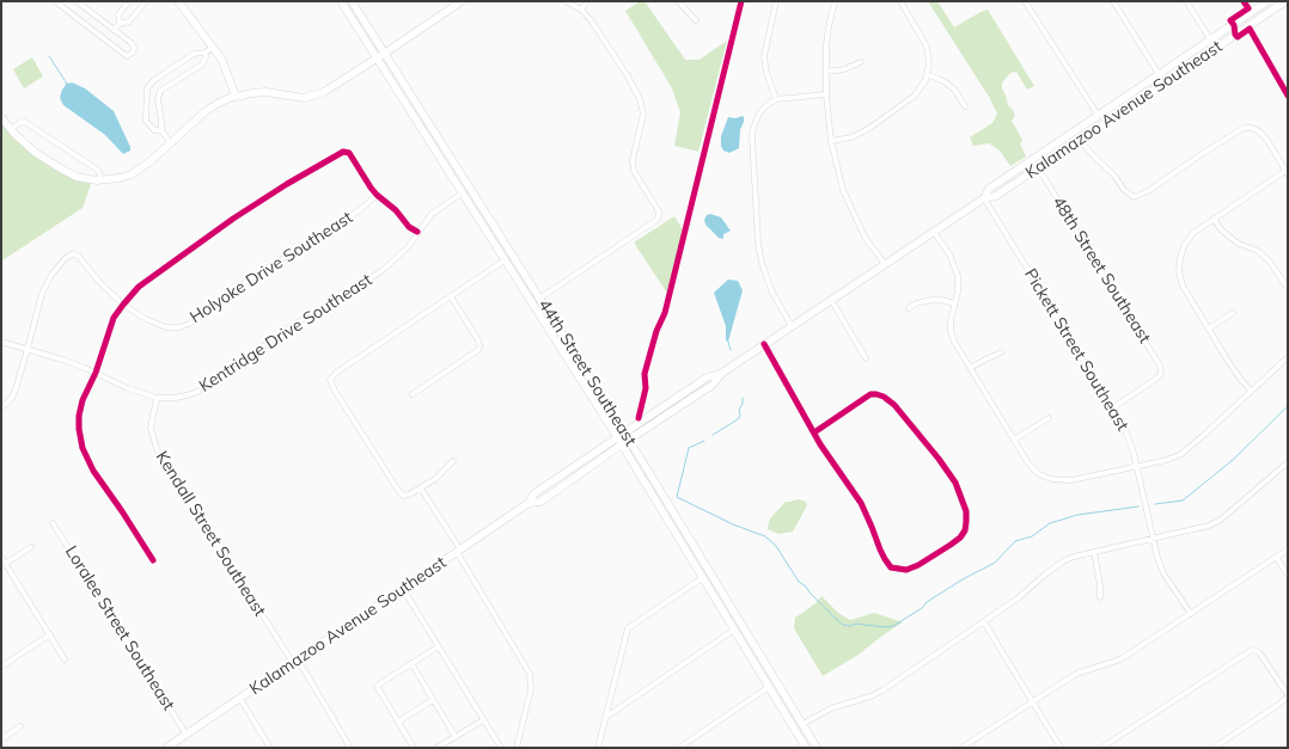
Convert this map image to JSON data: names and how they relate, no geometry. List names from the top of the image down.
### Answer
{
  "streets": {
    "main road": ["Kalamazoo Avenue Southeast", "44th Street Southeast"],
    "street": [
      "Holyoke Drive Southeast",
      "48th Street Southeast",
      "Kentridge Drive Southeast",
      "Pickett Street Southeast",
      "Kendall Street Southeast",
      "Loralee Street Southeast"
    ]
  },
  "crossings": [
    ["Kalamazoo Avenue Southeast", "48th Street Southeast"],
    ["Kalamazoo Avenue Southeast", "Pickett Street Southeast"],
    ["Kalamazoo Avenue Southeast", "44th Street Southeast"],
    ["Kalamazoo Avenue Southeast", "Kendall Street Southeast"],
    ["Kalamazoo Avenue Southeast", "Loralee Street Southeast"],
    ["Holyoke Drive Southeast", "Kentridge Drive Southeast"],
    ["48th Street Southeast", "Pickett Street Southeast"],
    ["Kentridge Drive Southeast", "44th Street Southeast"],
    ["Kentridge Drive Southeast", "Kendall Street Southeast"]
  ]
}
